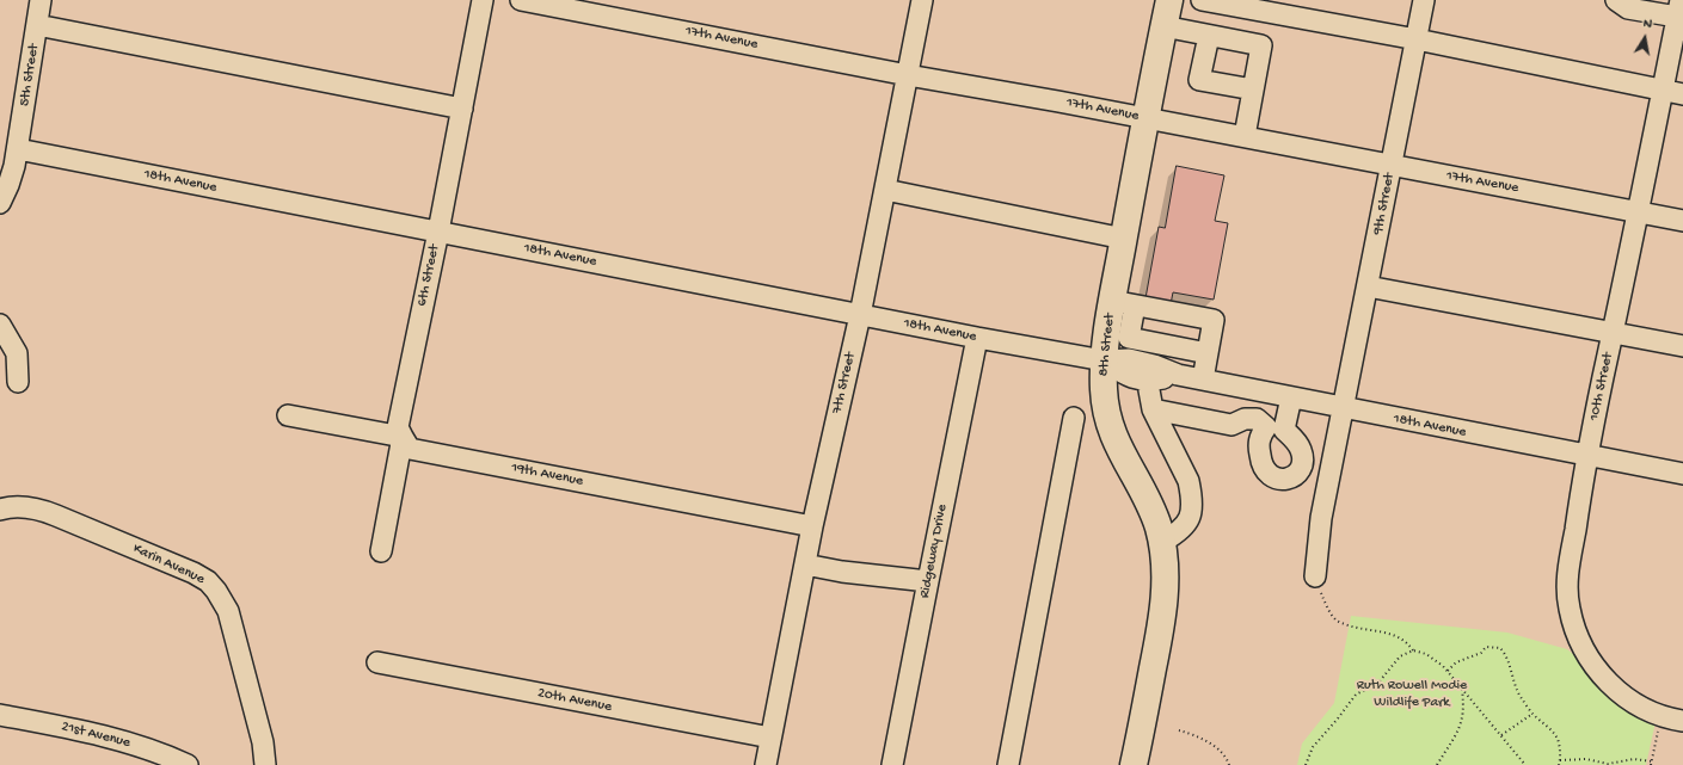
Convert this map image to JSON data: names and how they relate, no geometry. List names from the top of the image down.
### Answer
{
  "streets": {
    "main road": ["8th Street"],
    "street": [
      "17th Avenue",
      "5th Street",
      "18th Avenue",
      "9th Street",
      "6th Street",
      "7th Street",
      "10th Street",
      "19th Avenue",
      "Ridgeway Drive",
      "Karin Avenue",
      "20th Avenue",
      "21st Avenue"
    ]
  },
  "crossings": [
    ["17th Avenue", "9th Street"],
    ["17th Avenue", "8th Street"],
    ["17th Avenue", "7th Street"],
    ["17th Avenue", "10th Street"],
    ["5th Street", "18th Avenue"],
    ["18th Avenue", "9th Street"],
    ["18th Avenue", "6th Street"],
    ["18th Avenue", "8th Street"],
    ["18th Avenue", "7th Street"],
    ["18th Avenue", "10th Street"],
    ["18th Avenue", "Ridgeway Drive"],
    ["6th Street", "19th Avenue"],
    ["7th Street", "19th Avenue"],
    ["7th Street", "20th Avenue"]
  ],
  "parks": ["Ruth Rowell Modie Wildlife Park"],
  "north": "top"
}
